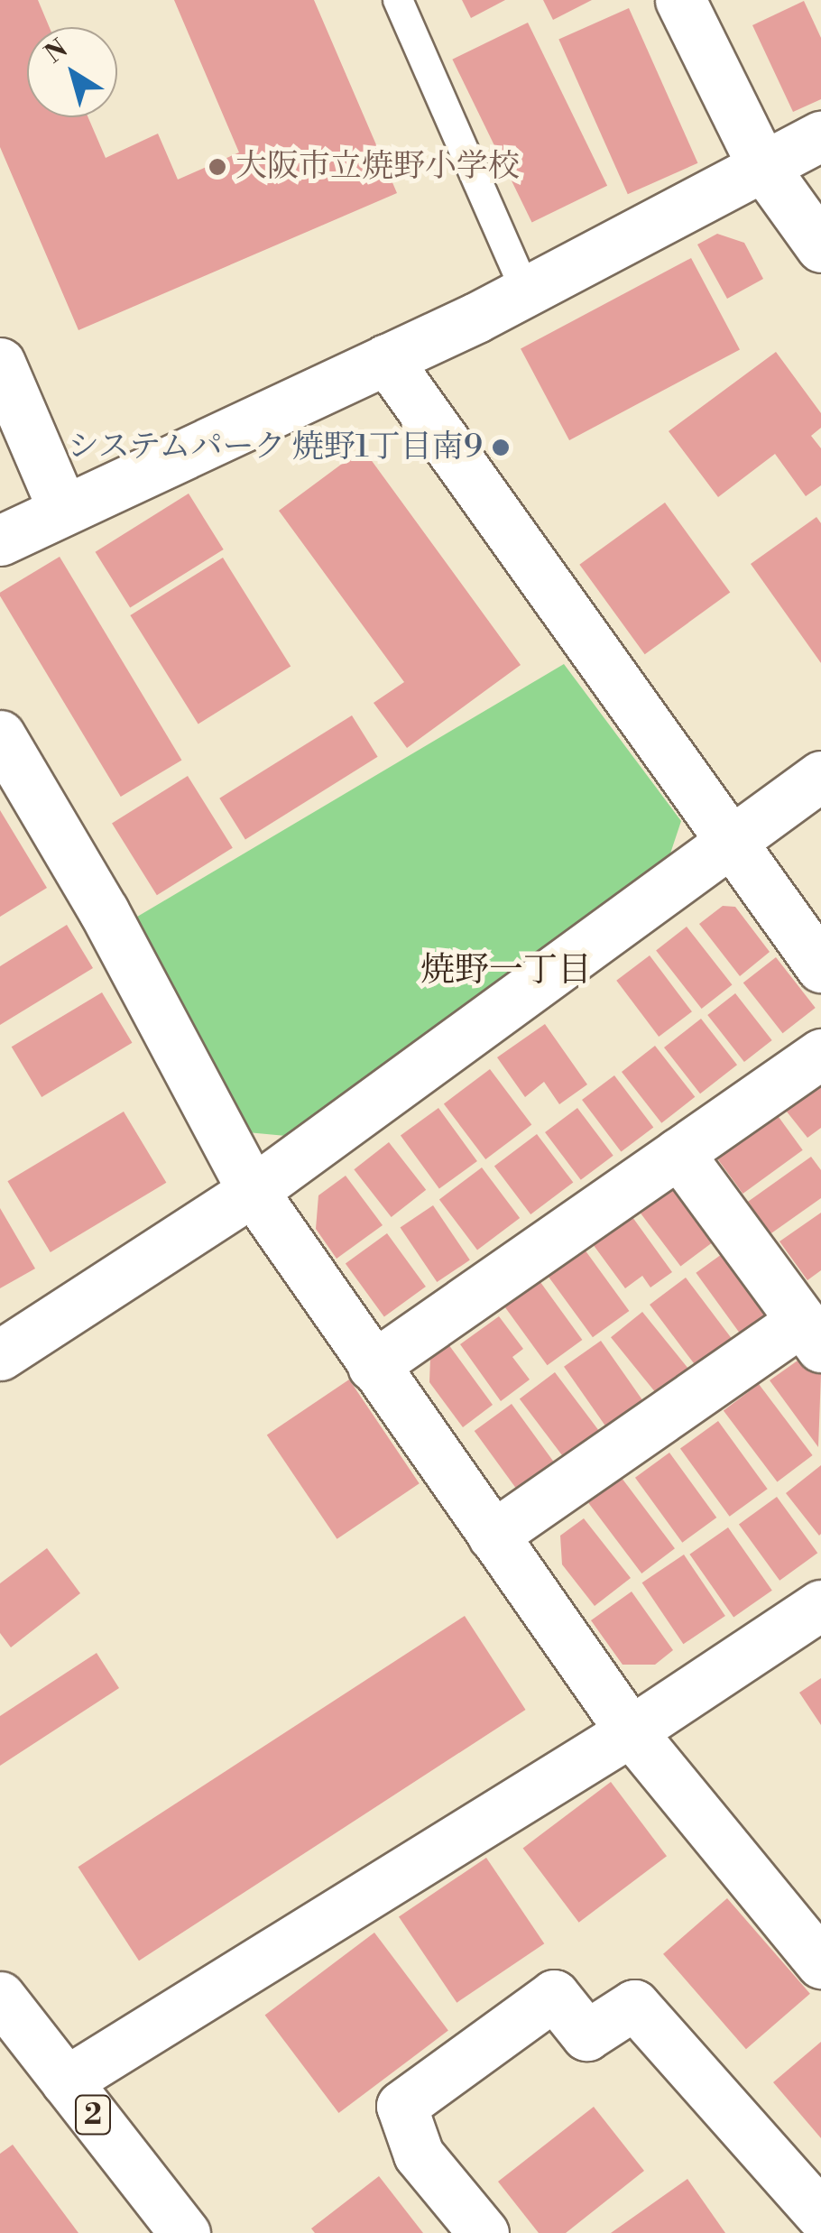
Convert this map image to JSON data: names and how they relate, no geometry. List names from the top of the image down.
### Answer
{
  "streets": {
    "street": ["2"]
  },
  "districts": ["焼野一丁目"],
  "places": ["大阪市立焼野小学校", "システムパーク 焼野1丁目南9"],
  "north": "top left"
}
